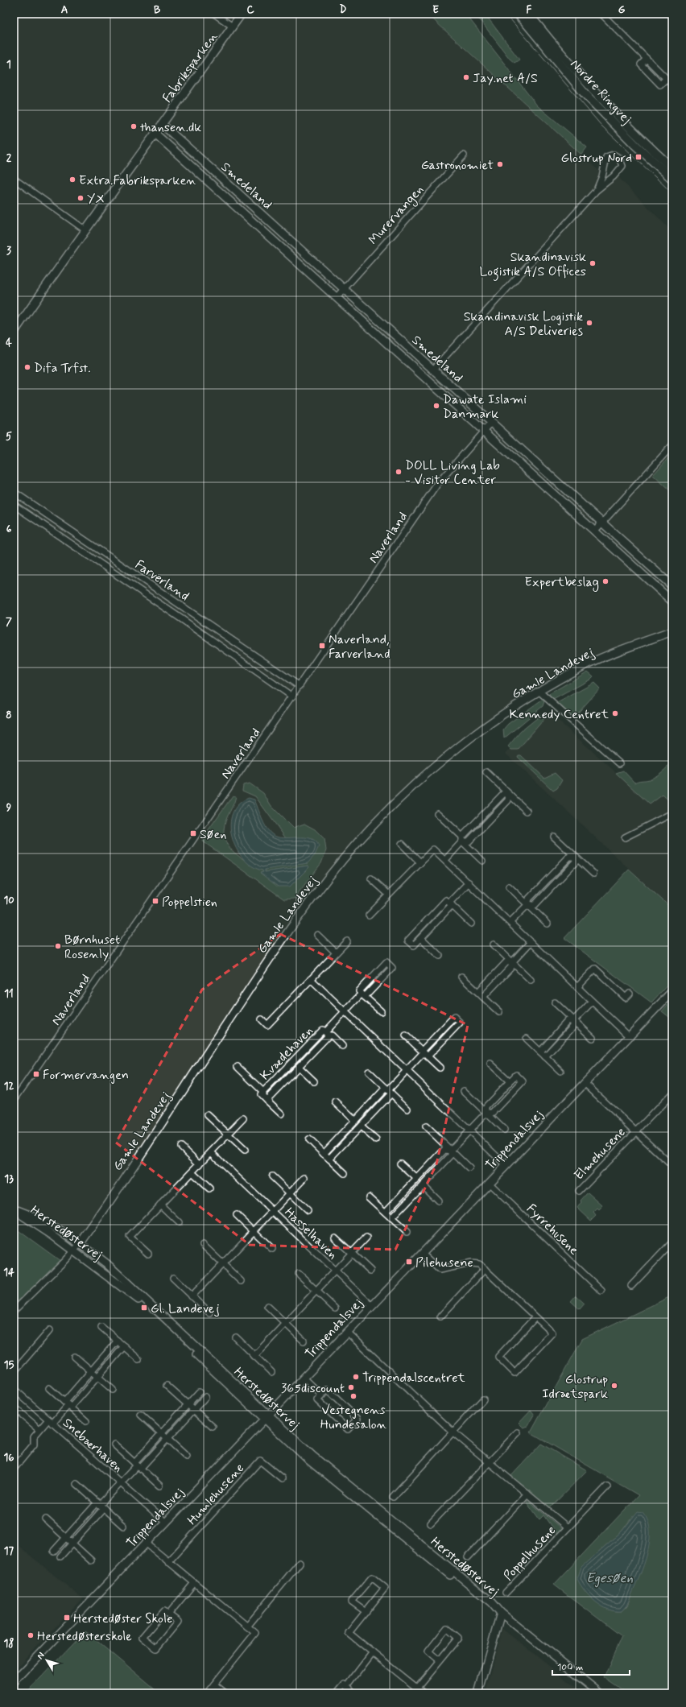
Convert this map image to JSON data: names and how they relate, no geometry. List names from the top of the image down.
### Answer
{
  "streets": {
    "main road": ["Nordre Ringvej"],
    "street": [
      "Fabriksparken",
      "Smedeland",
      "Murervangen",
      "Naverland",
      "Farverland",
      "Gamle Landevej",
      "Kvædehaven",
      "Trippendalsvej",
      "Elmehusene",
      "Fyrrehusene",
      "Herstedøstervej",
      "Hasselhaven",
      "Snebærhaven",
      "Humlehusene",
      "Poppelhusene"
    ]
  },
  "crossings": [
    ["Fabriksparken", "Smedeland"],
    ["Smedeland", "Murervangen"],
    ["Smedeland", "Naverland"],
    ["Naverland", "Farverland"],
    ["Gamle Landevej", "Herstedøstervej"],
    ["Trippendalsvej", "Elmehusene"],
    ["Trippendalsvej", "Fyrrehusene"],
    ["Trippendalsvej", "Herstedøstervej"],
    ["Trippendalsvej", "Hasselhaven"],
    ["Trippendalsvej", "Snebærhaven"],
    ["Trippendalsvej", "Poppelhusene"]
  ],
  "water": ["Egesøen"],
  "places": {
    "other": [
      "Jay.net A/S",
      "thansen.dk",
      "Gastronomiet",
      "Extra.Fabriksparken",
      "YX",
      "Skandinavisk Logistik A/S Offices",
      "Skandinavisk Logistik A/S Deliveries",
      "Difa Trfst.",
      "Dawate Islami Danmark",
      "DOLL Living Lab - Visitor Center",
      "Expertbeslag",
      "Kennedy Centret",
      "Børnhuset Rosenly",
      "Trippendalscentret",
      "Glostrup Idrætspark",
      "365discount",
      "Vestegnens Hundesalon",
      "Herstedøsterskole"
    ],
    "transit": [
      "Glostrup Nord",
      "Naverland, Farverland",
      "Søen",
      "Poppelstien",
      "Formervangen",
      "Pilehusene",
      "Gl. Landevej",
      "Herstedøster Skole"
    ]
  },
  "scale_bar": "100 m",
  "north": "top left",
  "grid": {
    "columns": [
      "A",
      "B",
      "C",
      "D",
      "E",
      "F",
      "G"
    ],
    "rows": [
      "1",
      "2",
      "3",
      "4",
      "5",
      "6",
      "7",
      "8",
      "9",
      "10",
      "11",
      "12",
      "13",
      "14",
      "15",
      "16",
      "17",
      "18"
    ]
  }
}
